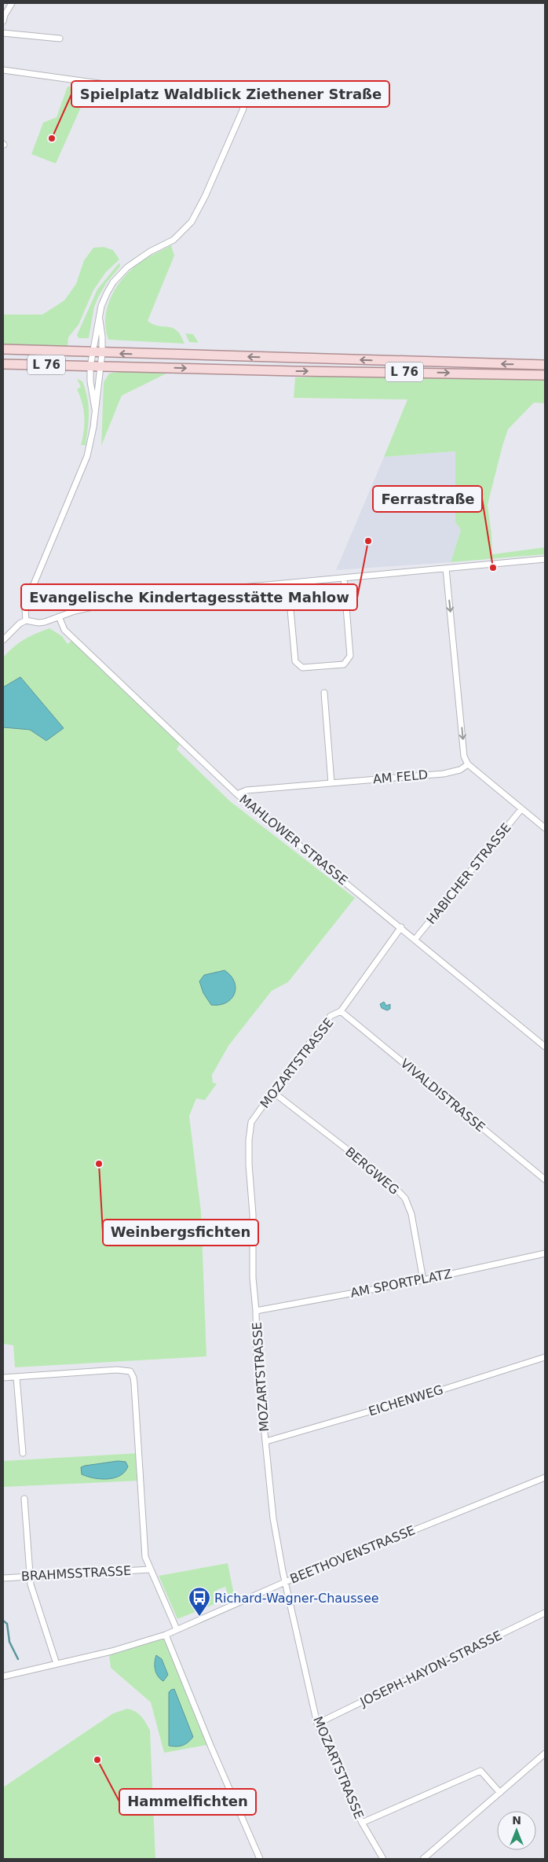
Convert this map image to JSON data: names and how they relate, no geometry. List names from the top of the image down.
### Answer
{
  "streets": {
    "main road": ["L 76"],
    "street": [
      "AM FELD",
      "MAHLOWER STRASSE",
      "HABICHER STRASSE",
      "MOZARTSTRASSE",
      "VIVALDISTRASSE",
      "BERGWEG",
      "AM SPORTPLATZ",
      "EICHENWEG",
      "BEETHOVENSTRASSE",
      "BRAHMSSTRASSE",
      "JOSEPH-HAYDN-STRASSE"
    ]
  },
  "crossings": [
    ["AM FELD", "MAHLOWER STRASSE"],
    ["MAHLOWER STRASSE", "HABICHER STRASSE"],
    ["MAHLOWER STRASSE", "MOZARTSTRASSE"],
    ["MOZARTSTRASSE", "VIVALDISTRASSE"],
    ["MOZARTSTRASSE", "BERGWEG"],
    ["MOZARTSTRASSE", "AM SPORTPLATZ"],
    ["MOZARTSTRASSE", "EICHENWEG"],
    ["MOZARTSTRASSE", "BEETHOVENSTRASSE"],
    ["MOZARTSTRASSE", "JOSEPH-HAYDN-STRASSE"],
    ["BERGWEG", "AM SPORTPLATZ"]
  ],
  "places": {
    "other": [
      "Spielplatz Waldblick Ziethener Straße",
      "Evangelische Kindertagesstätte Mahlow",
      "Ferrastraße",
      "Weinbergsfichten",
      "Hammelfichten"
    ],
    "bus stop": ["Richard-Wagner-Chaussee"]
  },
  "north": "top"
}
